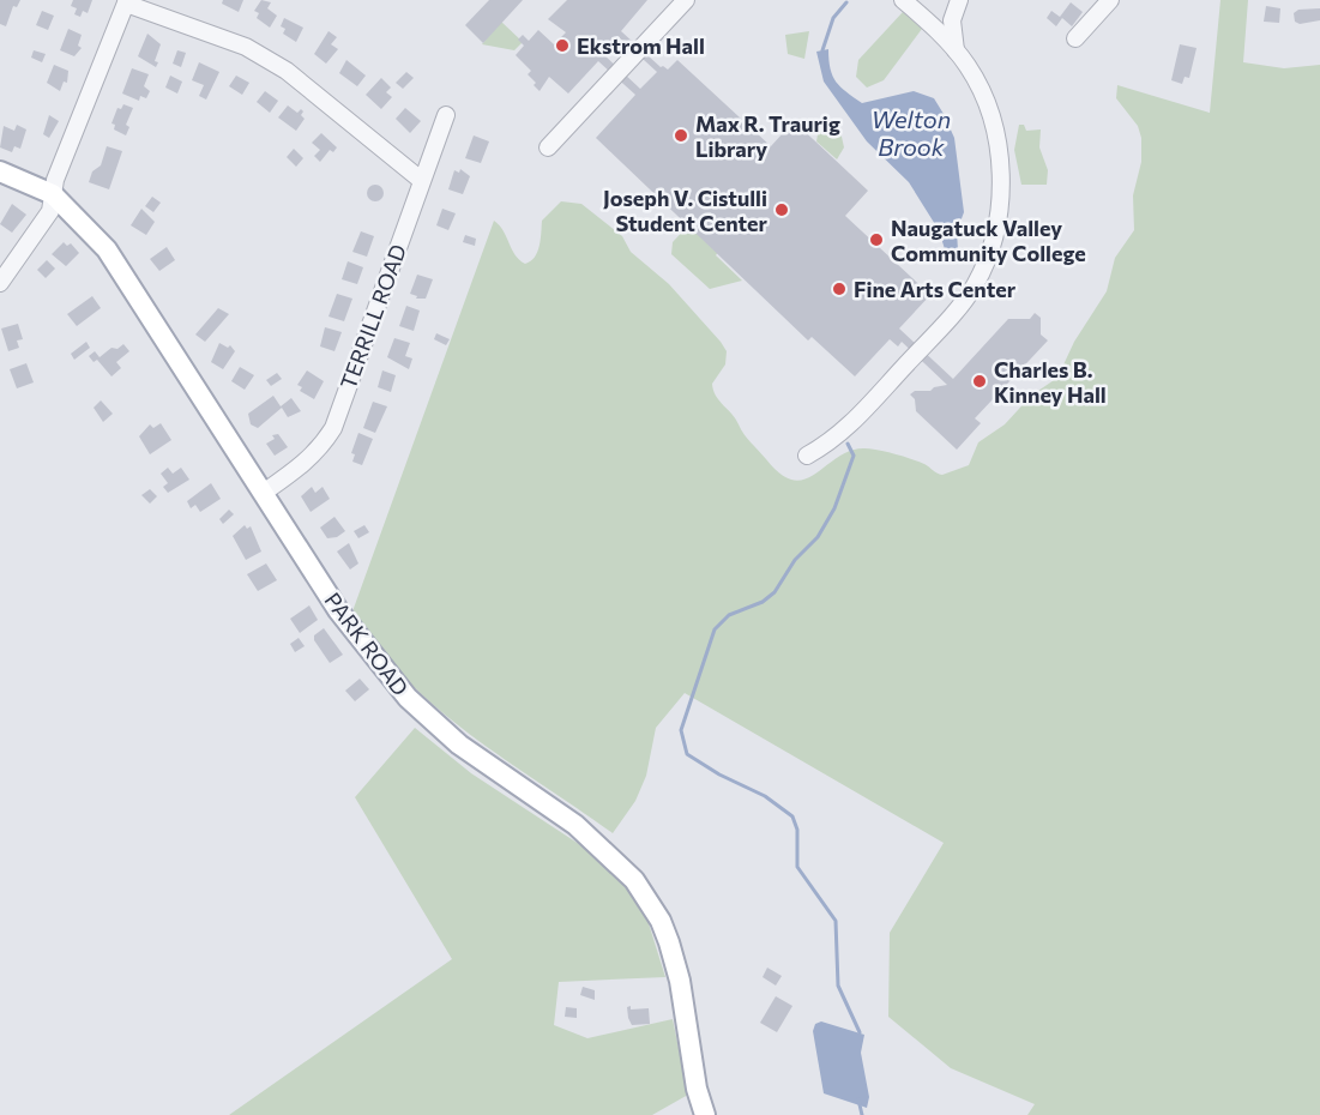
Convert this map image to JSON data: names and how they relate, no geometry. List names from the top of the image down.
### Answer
{
  "streets": {
    "main road": ["PARK ROAD"],
    "street": ["TERRILL ROAD"]
  },
  "crossings": [
    ["TERRILL ROAD", "PARK ROAD"]
  ],
  "water": ["Welton Brook"],
  "places": [
    "Ekstrom Hall",
    "Max R. Traurig Library",
    "Joseph V. Cistulli Student Center",
    "Naugatuck Valley Community College",
    "Fine Arts Center",
    "Charles B. Kinney Hall"
  ]
}
